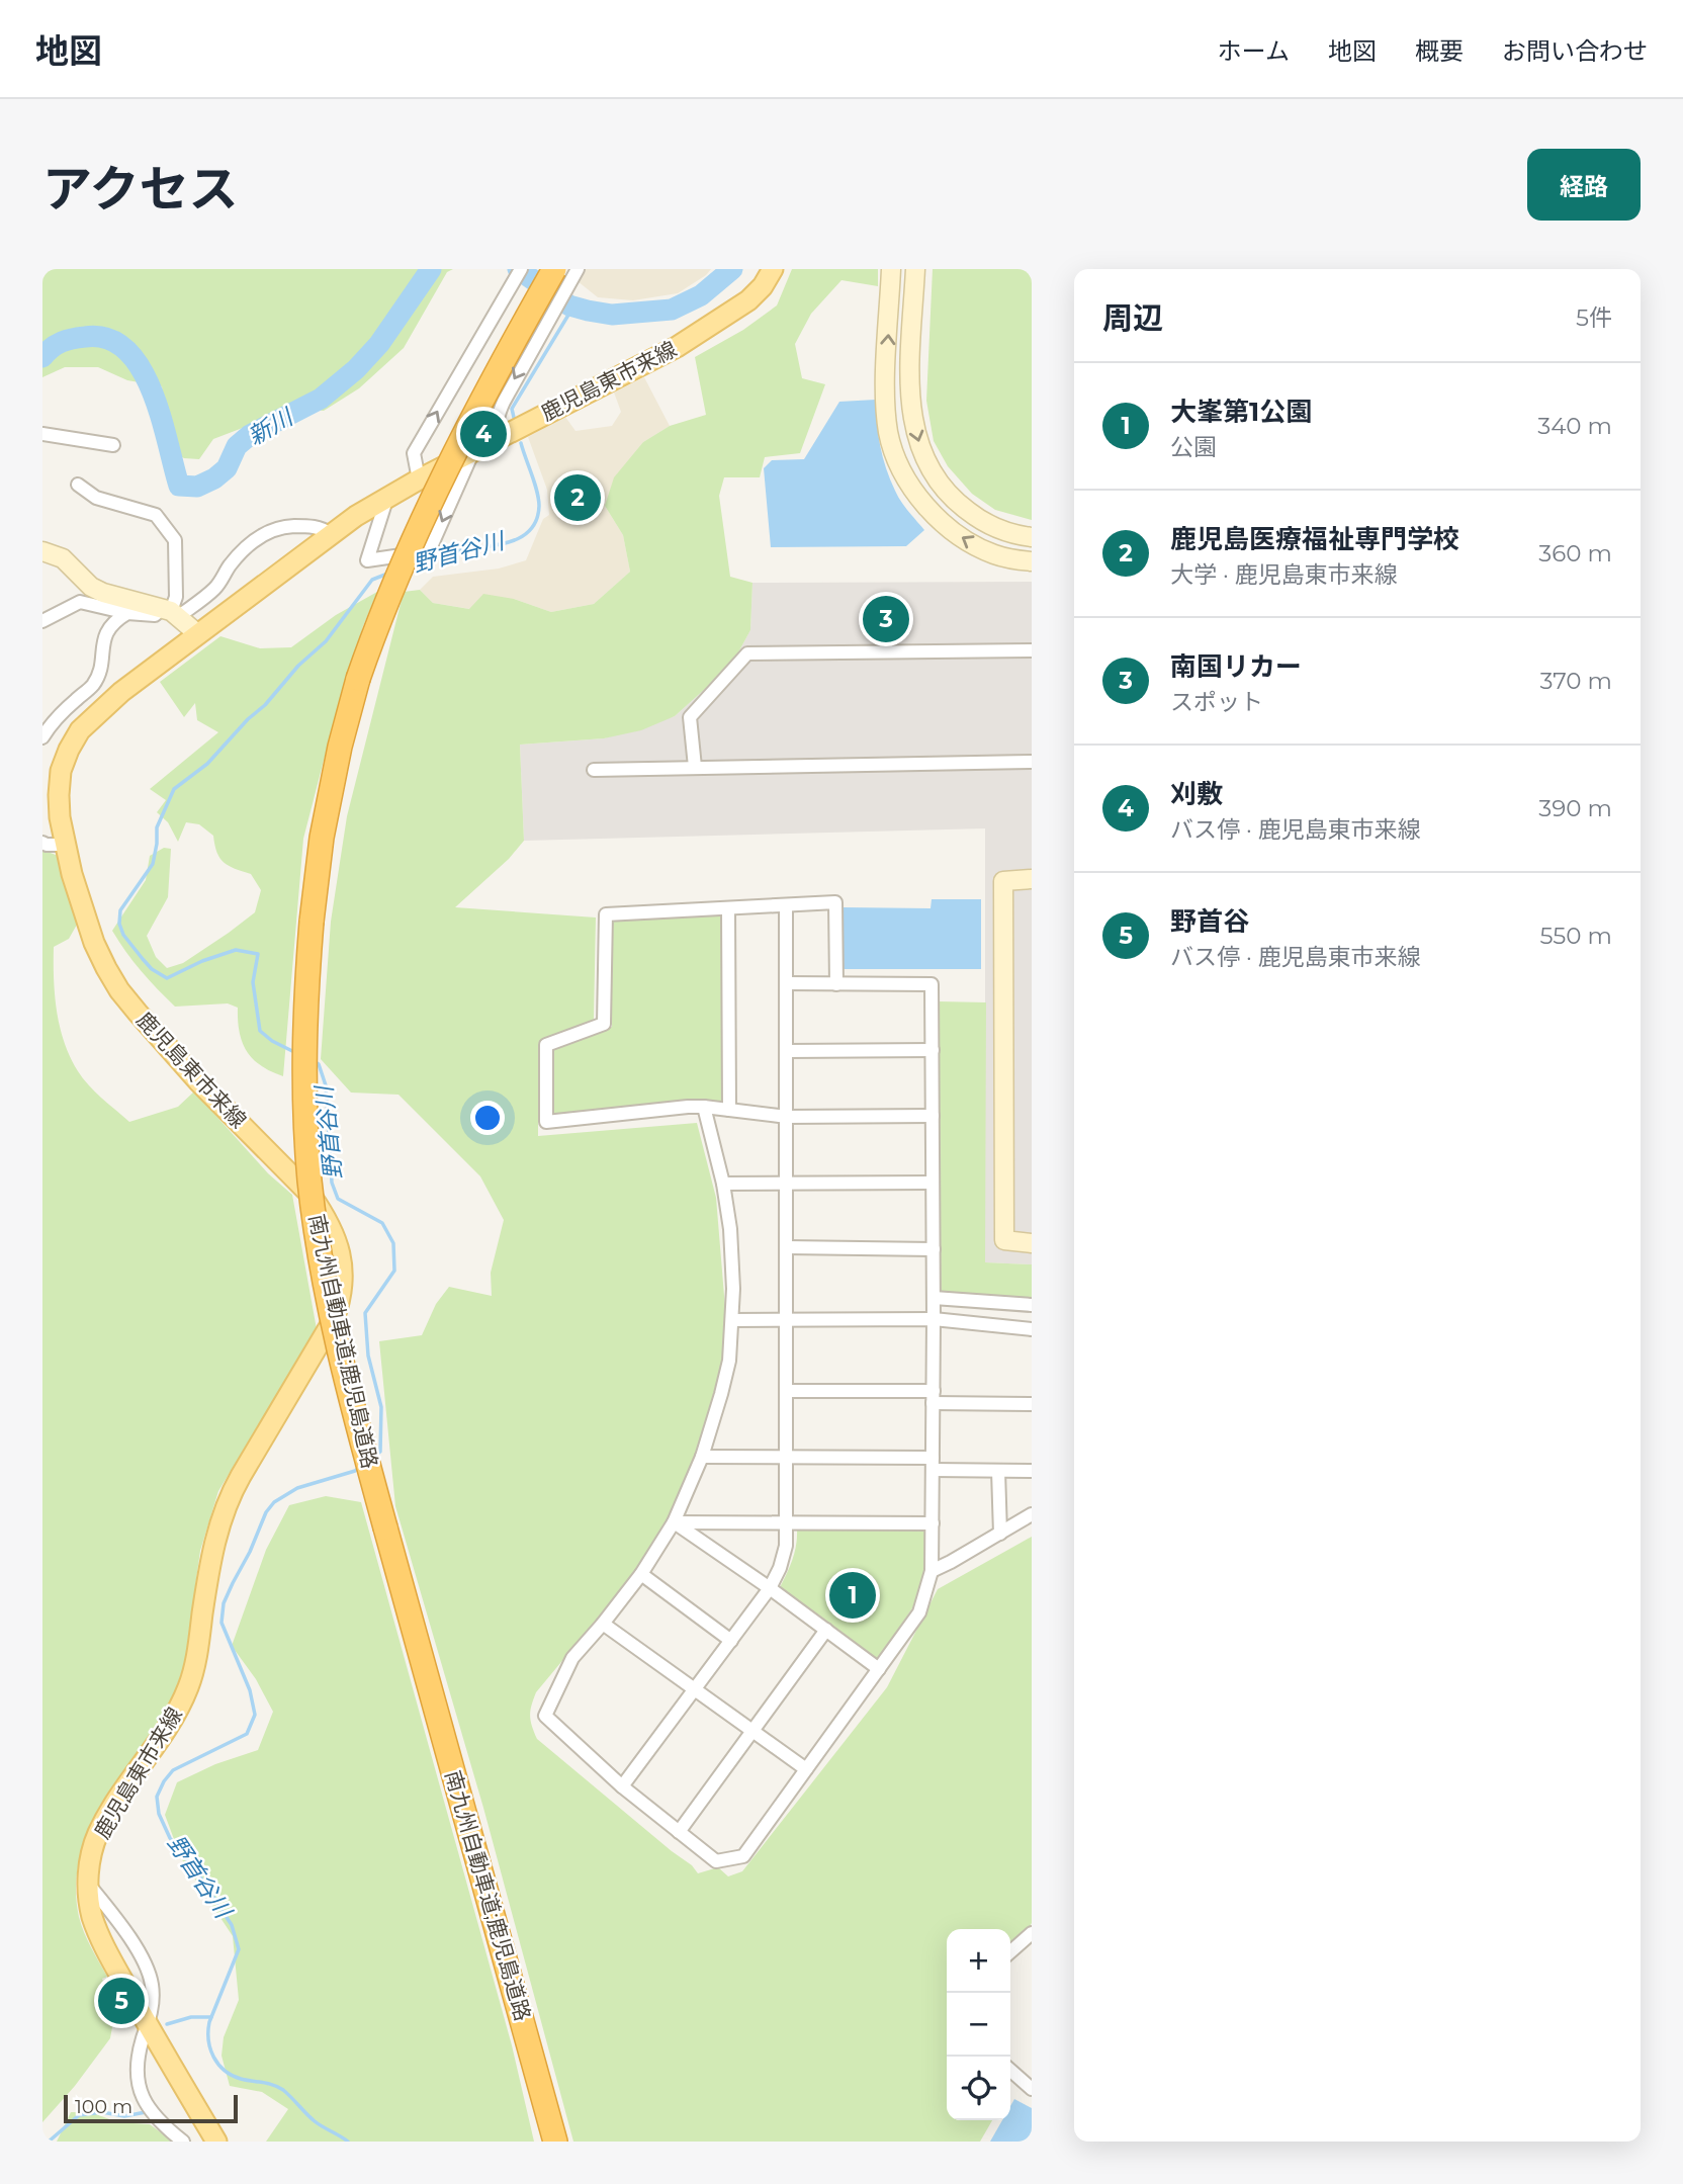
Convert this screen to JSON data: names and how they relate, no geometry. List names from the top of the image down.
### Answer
{
  "streets": {
    "highway": ["南九州自動車道;鹿児島道路"],
    "main road": ["鹿児島東市来線"]
  },
  "water": ["新川", "野首谷川"],
  "scale_bar": "100 m",
  "page": {
    "header": "地図",
    "nav": [
      "ホーム",
      "地図",
      "概要",
      "お問い合わせ"
    ],
    "title": "アクセス",
    "buttons": "経路",
    "heading": ["周辺", "5件"],
    "list": [
      {
        "mark": "1",
        "name": "大峯第1公園",
        "note": "公園",
        "value": "340 m"
      },
      {
        "mark": "2",
        "name": "鹿児島医療福祉専門学校",
        "note": "大学 · 鹿児島東市来線",
        "value": "360 m"
      },
      {
        "mark": "3",
        "name": "南国リカー",
        "note": "スポット",
        "value": "370 m"
      },
      {
        "mark": "4",
        "name": "刈敷",
        "note": "バス停 · 鹿児島東市来線",
        "value": "390 m"
      },
      {
        "mark": "5",
        "name": "野首谷",
        "note": "バス停 · 鹿児島東市来線",
        "value": "550 m"
      }
    ],
    "pins": [
      "4",
      "2",
      "3",
      "1",
      "5"
    ],
    "map_buttons": ["+", "−"],
    "scale": "100 m"
  }
}
